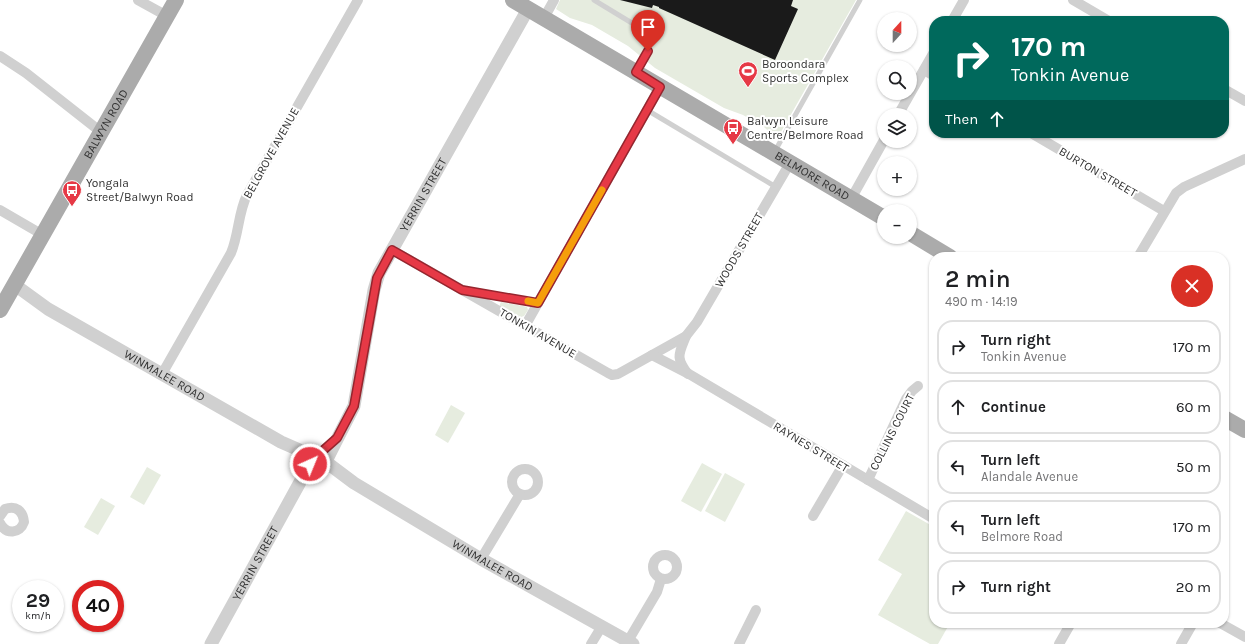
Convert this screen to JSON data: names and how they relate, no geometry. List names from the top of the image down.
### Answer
{
  "streets": {
    "main road": ["BALWYN ROAD", "BELMORE ROAD"],
    "street": [
      "BELGROVE AVENUE",
      "BURTON STREET",
      "YERRIN STREET",
      "WOODS STREET",
      "TONKIN AVENUE",
      "WINMALEE ROAD",
      "COLLINS COURT",
      "RAYNES STREET"
    ]
  },
  "crossings": [
    ["BALWYN ROAD", "WINMALEE ROAD"],
    ["BELGROVE AVENUE", "WINMALEE ROAD"],
    ["BELMORE ROAD", "YERRIN STREET"],
    ["BELMORE ROAD", "WOODS STREET"],
    ["YERRIN STREET", "TONKIN AVENUE"],
    ["YERRIN STREET", "WINMALEE ROAD"],
    ["WOODS STREET", "TONKIN AVENUE"],
    ["WOODS STREET", "RAYNES STREET"],
    ["TONKIN AVENUE", "RAYNES STREET"],
    ["COLLINS COURT", "RAYNES STREET"]
  ],
  "places": {
    "sports": ["Boroondara Sports Complex"],
    "bus stop": ["Balwyn Leisure Centre/Belmore Road", "Yongala Street/Balwyn Road"]
  },
  "north": "top",
  "page": {
    "map_buttons": ["+", "−"],
    "turn": ["170 m", "Tonkin Avenue"],
    "then": "Then",
    "heading": ["2 min", "490 m · 14:19"],
    "list": [
      {
        "name": "Turn right",
        "note": "Tonkin Avenue",
        "value": "170 m"
      },
      {
        "name": "Continue",
        "value": "60 m"
      },
      {
        "name": "Turn left",
        "note": "Alandale Avenue",
        "value": "50 m"
      },
      {
        "name": "Turn left",
        "note": "Belmore Road",
        "value": "170 m"
      },
      {
        "name": "Turn right",
        "value": "20 m"
      }
    ],
    "speed": "29 km/h",
    "limit": "40"
  }
}
